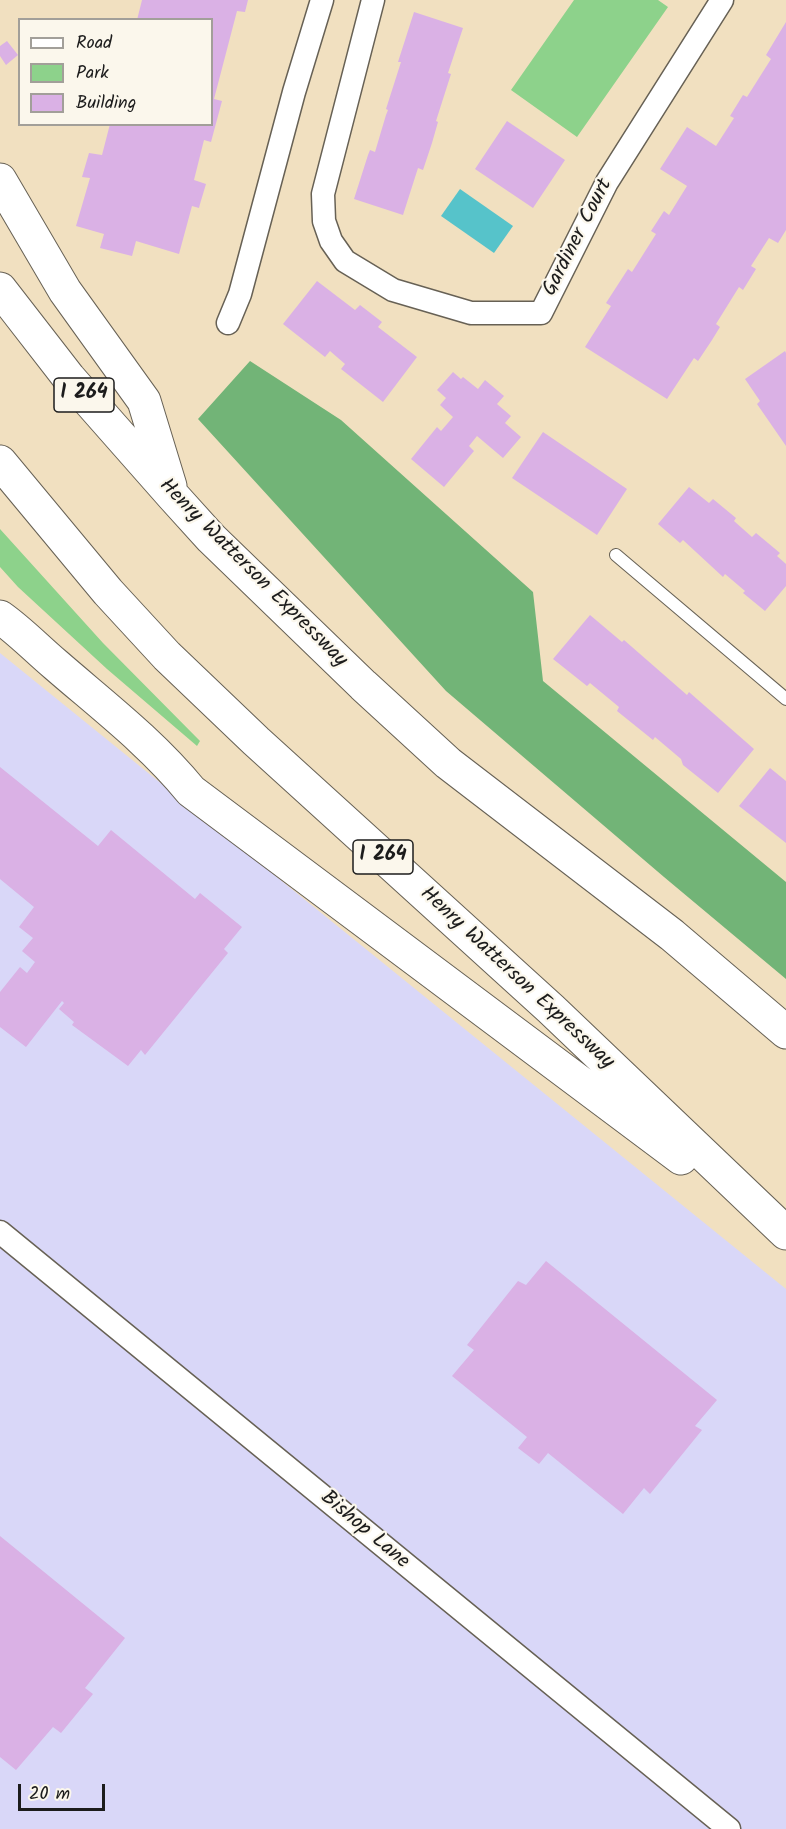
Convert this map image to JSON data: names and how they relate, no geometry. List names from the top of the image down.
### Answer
{
  "streets": {
    "highway": ["I 264", "Henry Watterson Expressway"],
    "street": ["Gardiner Court", "Bishop Lane"]
  },
  "legend": ["Road", "Park", "Building"],
  "scale_bar": "20 m"
}
